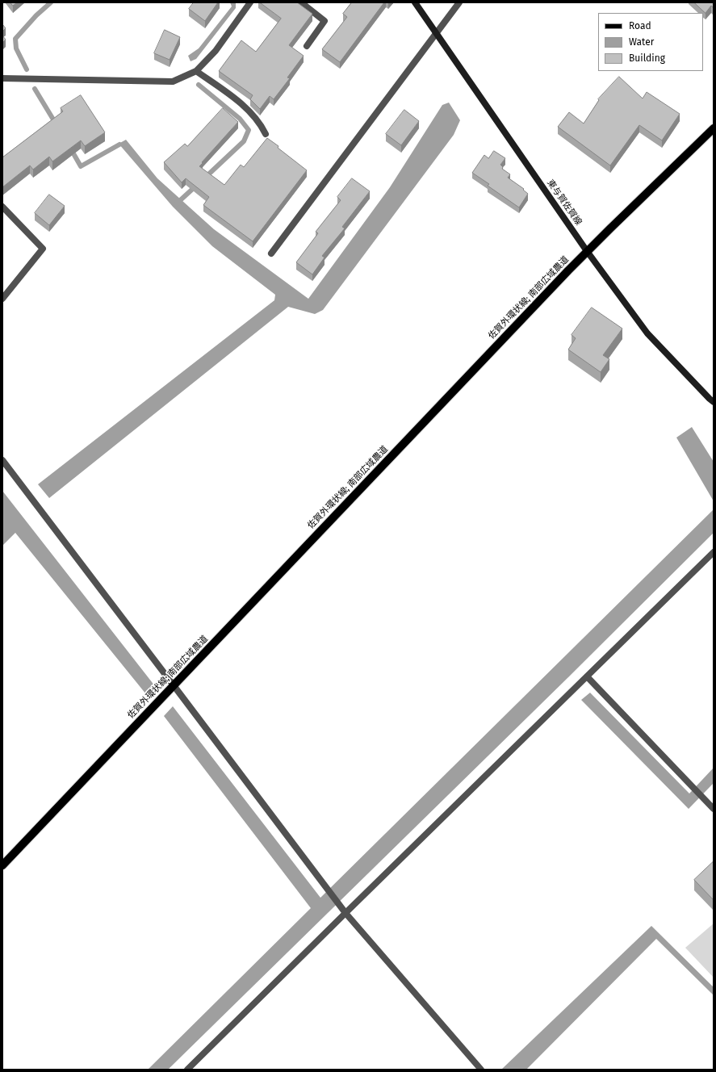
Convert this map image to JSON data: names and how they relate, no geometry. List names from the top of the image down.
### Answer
{
  "streets": {
    "main road": ["東与賀佐賀線", "佐賀外環状線; 南部広域農道"]
  },
  "crossings": [
    ["東与賀佐賀線", "佐賀外環状線; 南部広域農道"]
  ],
  "legend": ["Road", "Water", "Building"]
}
